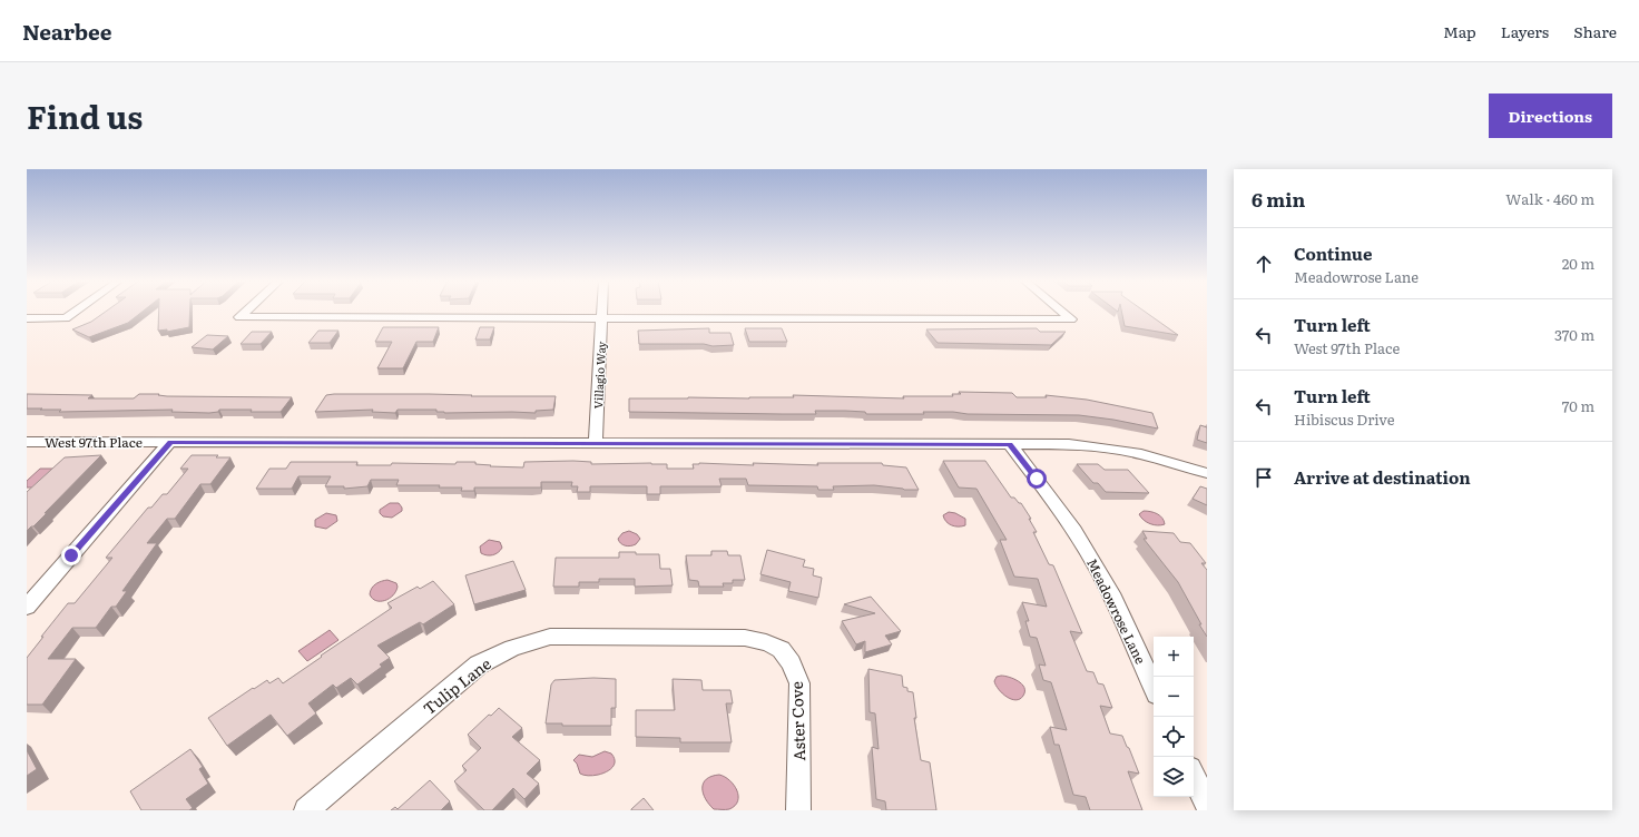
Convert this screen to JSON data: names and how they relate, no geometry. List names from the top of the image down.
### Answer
{
  "streets": {
    "street": [
      "Villagio Way",
      "West 97th Place",
      "Meadowrose Lane",
      "Tulip Lane",
      "Aster Cove"
    ]
  },
  "crossings": [
    ["Villagio Way", "West 97th Place"],
    ["West 97th Place", "Meadowrose Lane"],
    ["Tulip Lane", "Aster Cove"]
  ],
  "page": {
    "header": "Nearbee",
    "nav": ["Map", "Layers", "Share"],
    "title": "Find us",
    "buttons": "Directions",
    "heading": ["6 min", "Walk · 460 m"],
    "list": [
      ["Continue", "Meadowrose Lane", "20 m"],
      ["Turn left", "West 97th Place", "370 m"],
      ["Turn left", "Hibiscus Drive", "70 m"],
      "Arrive at destination"
    ],
    "map_buttons": ["+", "−"]
  }
}
